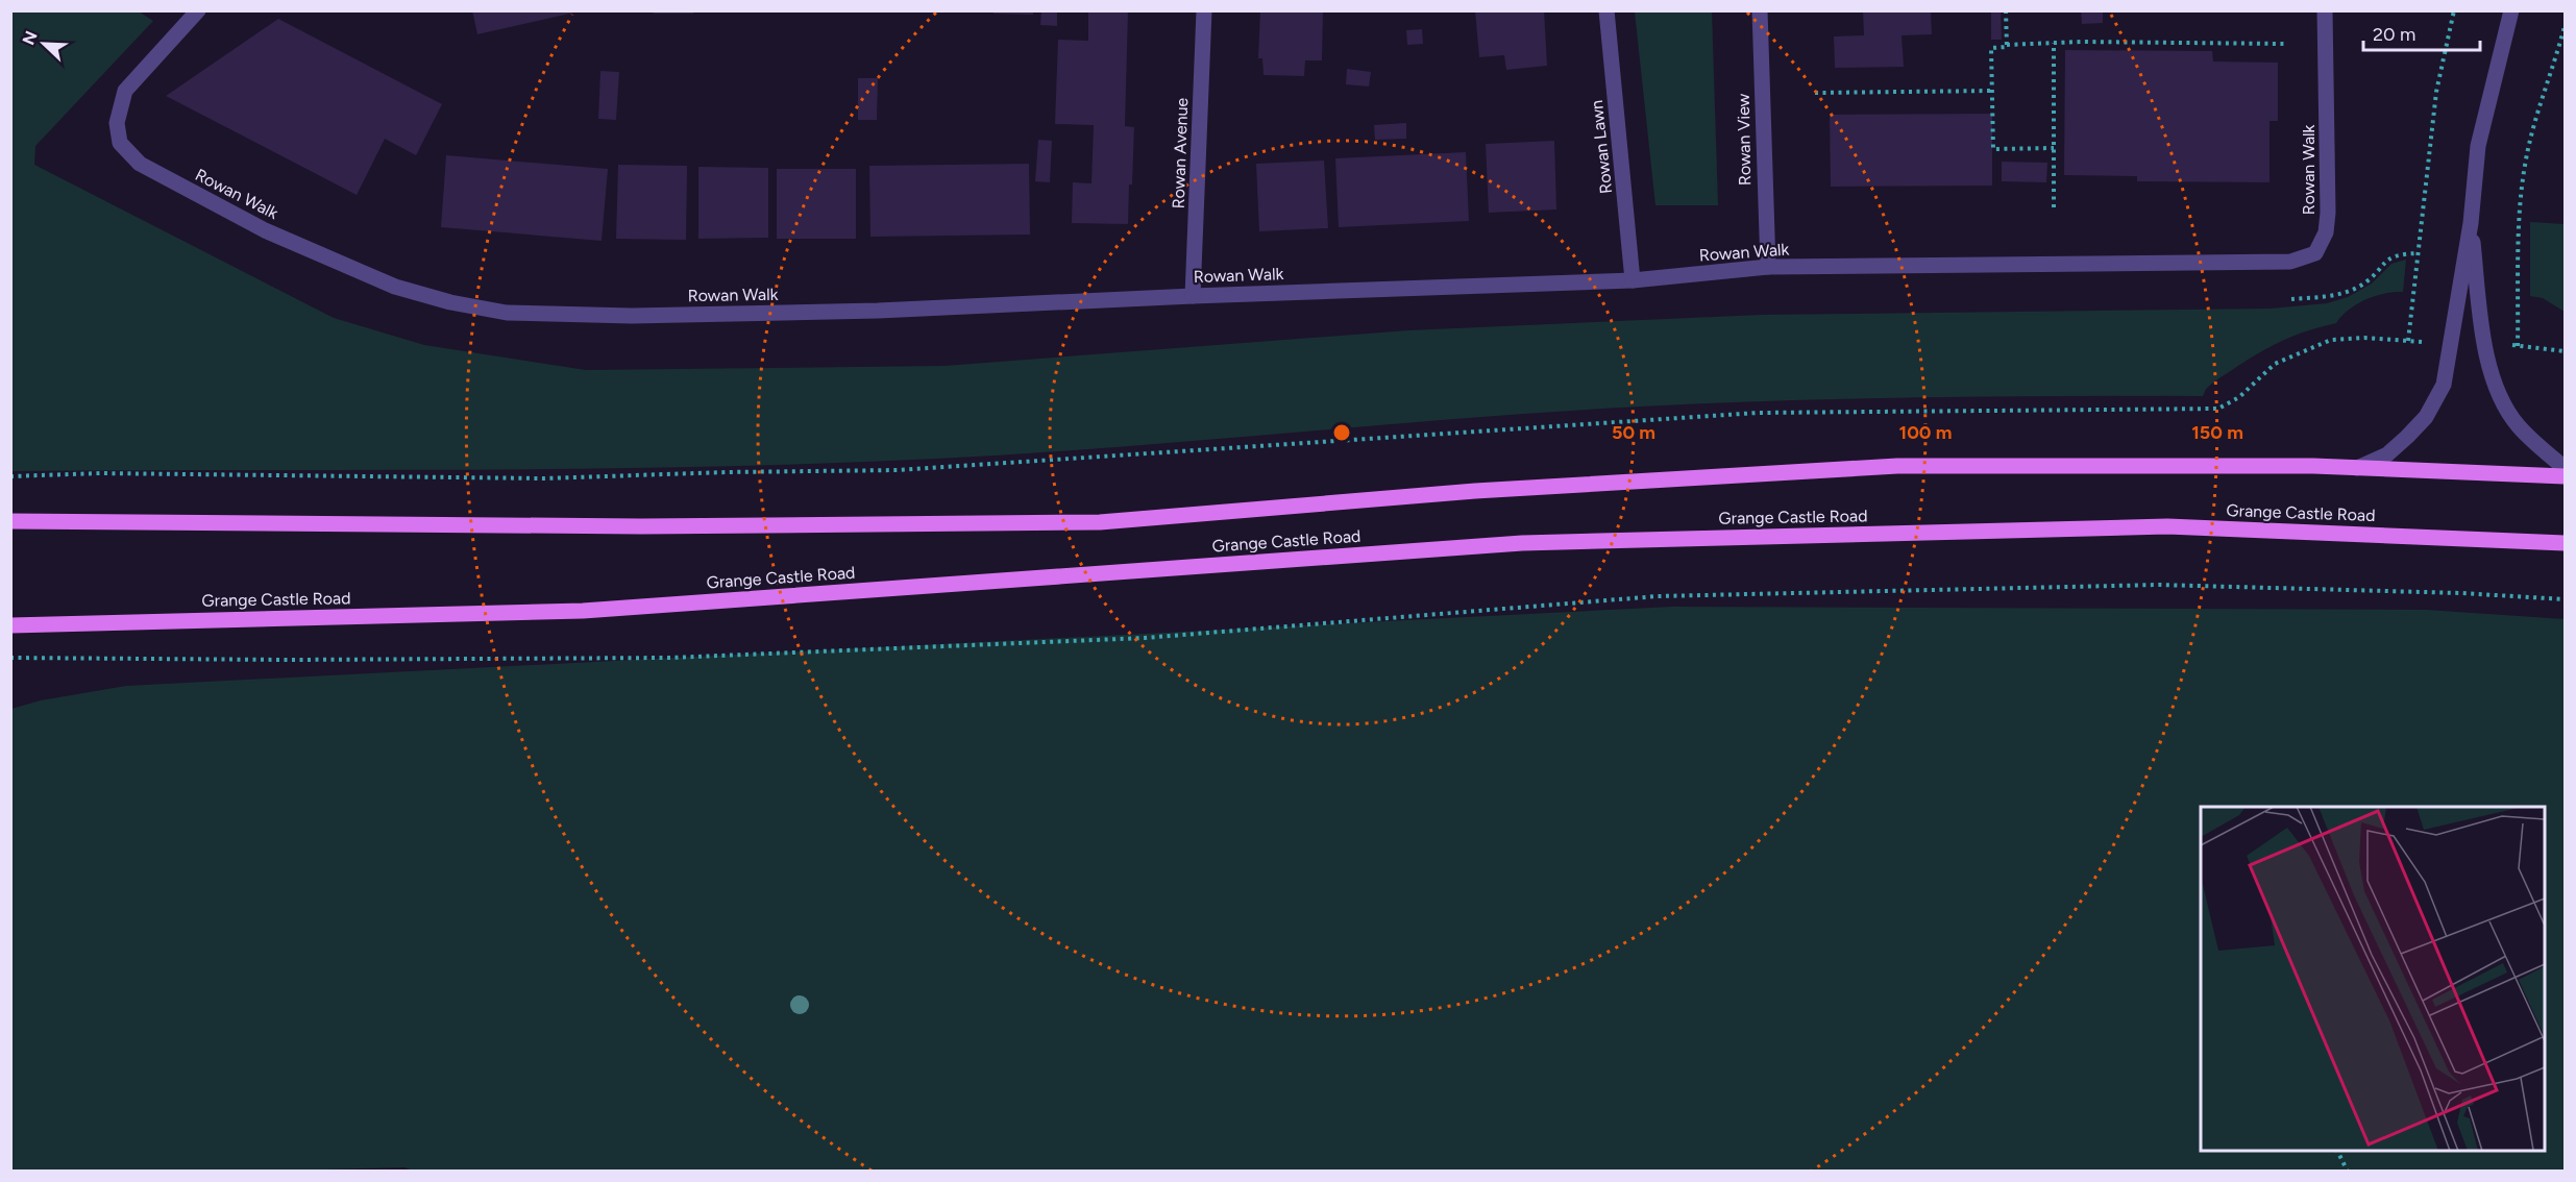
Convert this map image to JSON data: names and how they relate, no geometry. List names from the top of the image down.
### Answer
{
  "streets": {
    "main road": ["Grange Castle Road"],
    "street": [
      "Rowan View",
      "Rowan Lawn",
      "Rowan Avenue",
      "Rowan Walk"
    ]
  },
  "crossings": [
    ["Rowan View", "Rowan Walk"],
    ["Rowan Lawn", "Rowan Walk"],
    ["Rowan Avenue", "Rowan Walk"]
  ],
  "scale_bar": "20 m",
  "north": "top left",
  "rings": ["50 m", "100 m", "150 m"]
}
